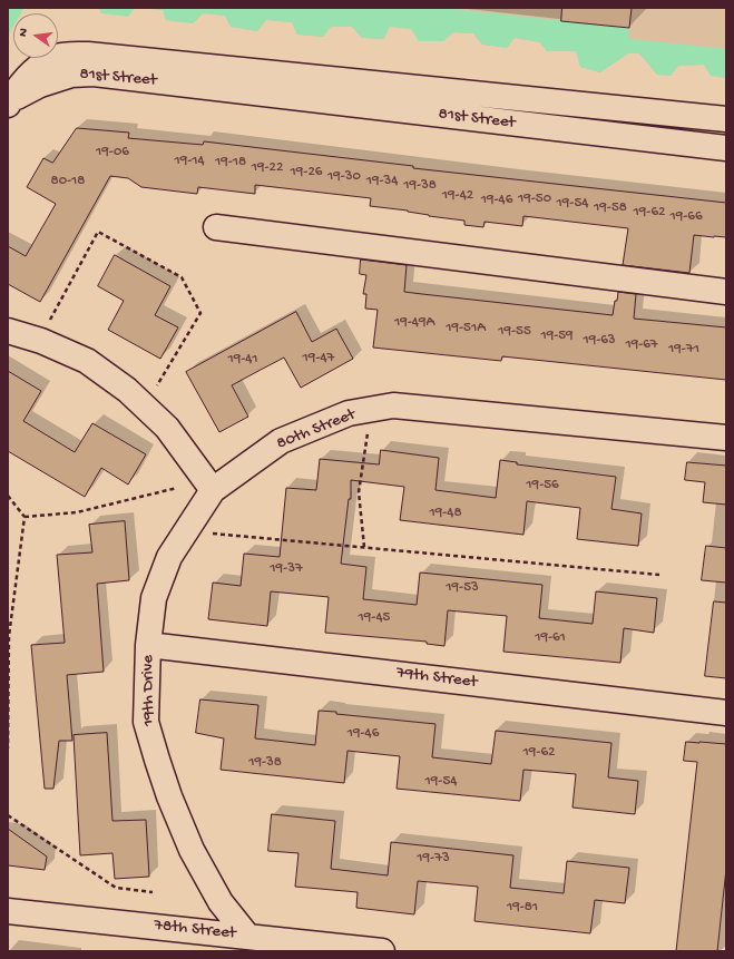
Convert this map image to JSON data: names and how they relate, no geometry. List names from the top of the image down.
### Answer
{
  "streets": {
    "street": [
      "81st Street",
      "80th Street",
      "79th Street",
      "19th Drive",
      "78th Street"
    ]
  },
  "crossings": [
    ["80th Street", "19th Drive"],
    ["79th Street", "19th Drive"],
    ["19th Drive", "78th Street"]
  ],
  "house_numbers": [
    "19-06",
    "19-14",
    "19-18",
    "19-22",
    "19-26",
    "19-30",
    "80-18",
    "19-34",
    "19-38",
    "19-42",
    "19-50",
    "19-46",
    "19-54",
    "19-58",
    "19-62",
    "19-66",
    "19-49A",
    "19-51A",
    "19-55",
    "19-59",
    "19-63",
    "19-67",
    "19-71",
    "19-47",
    "19-41",
    "19-56",
    "19-48",
    "19-37",
    "19-53",
    "19-45",
    "19-61",
    "19-46",
    "19-62",
    "19-38",
    "19-54",
    "19-73",
    "19-81"
  ],
  "north": "left"
}
